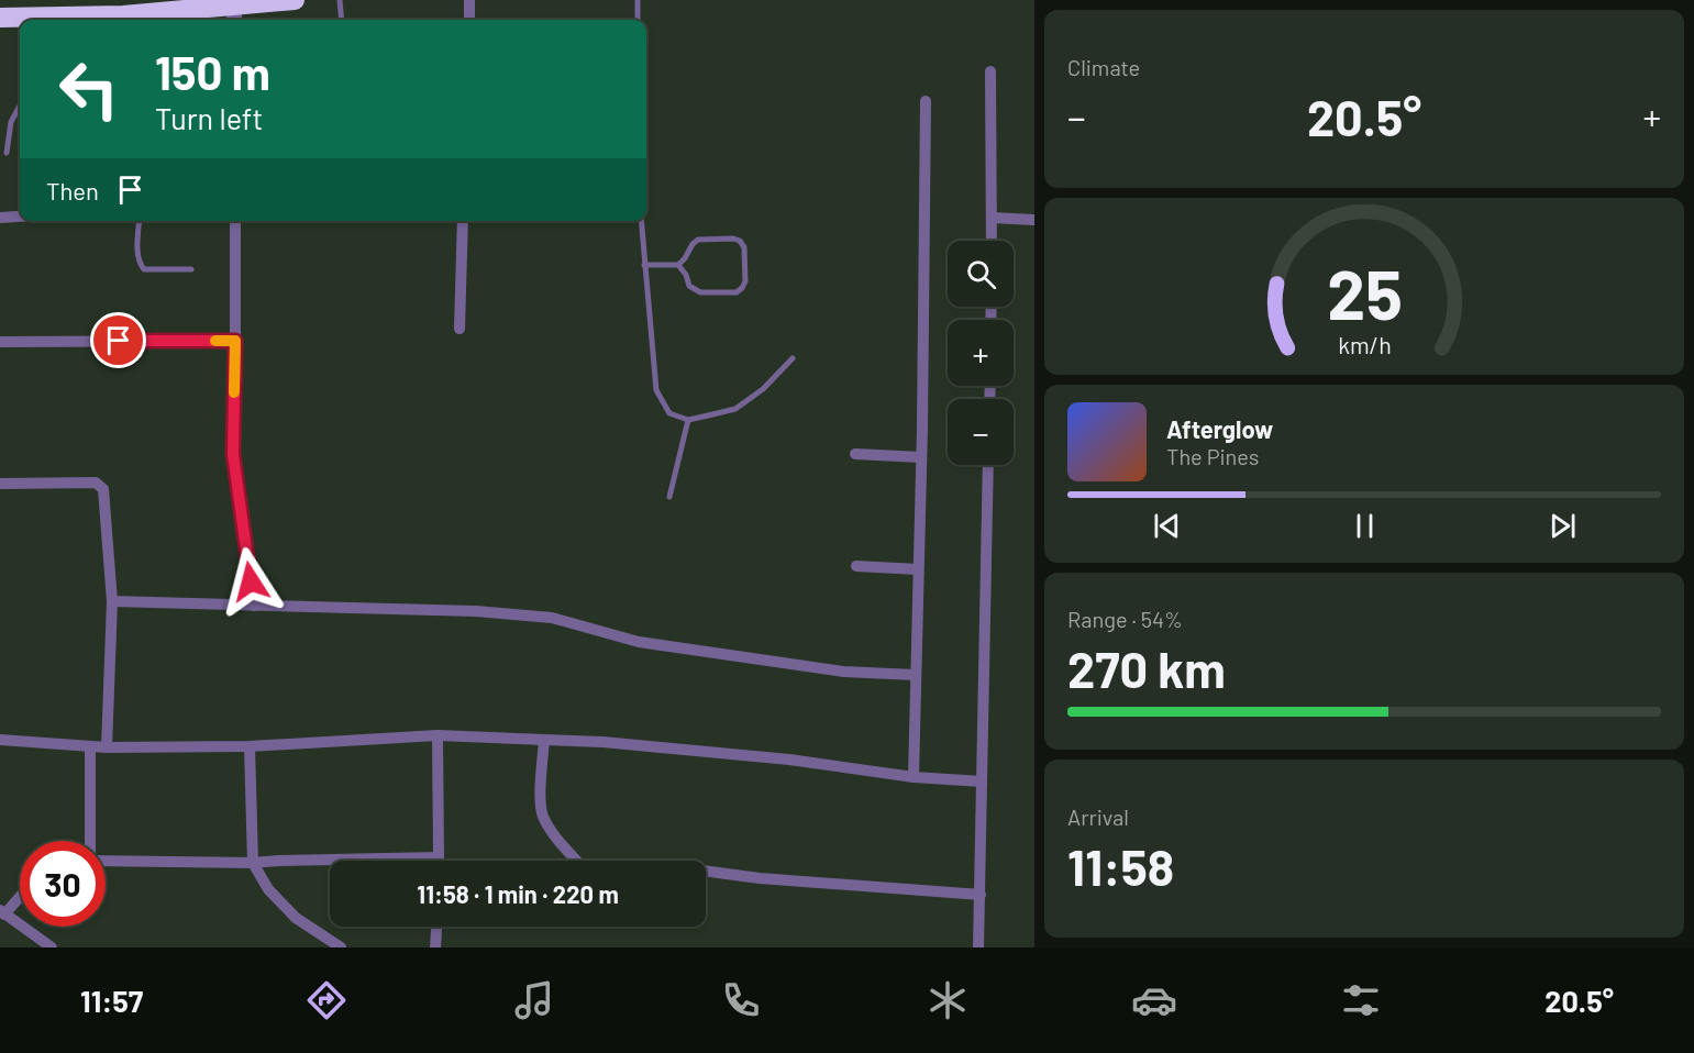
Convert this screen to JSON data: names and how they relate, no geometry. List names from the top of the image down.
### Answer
{
  "page": {
    "tile": [
      "Climate",
      ["Range · 54%", "270 km"],
      ["Arrival", "11:58"]
    ],
    "turn": ["150 m", "Turn left"],
    "heat": ["−", "20.5°", "+"],
    "then": "Then",
    "map_buttons": ["+", "−"],
    "song": ["Afterglow", "The Pines"],
    "limit": "30",
    "trip": "11:58 · 1 min · 220 m",
    "tabs": ["11:57", "20.5°"],
    "gauge": ["25", "km/h"]
  }
}
